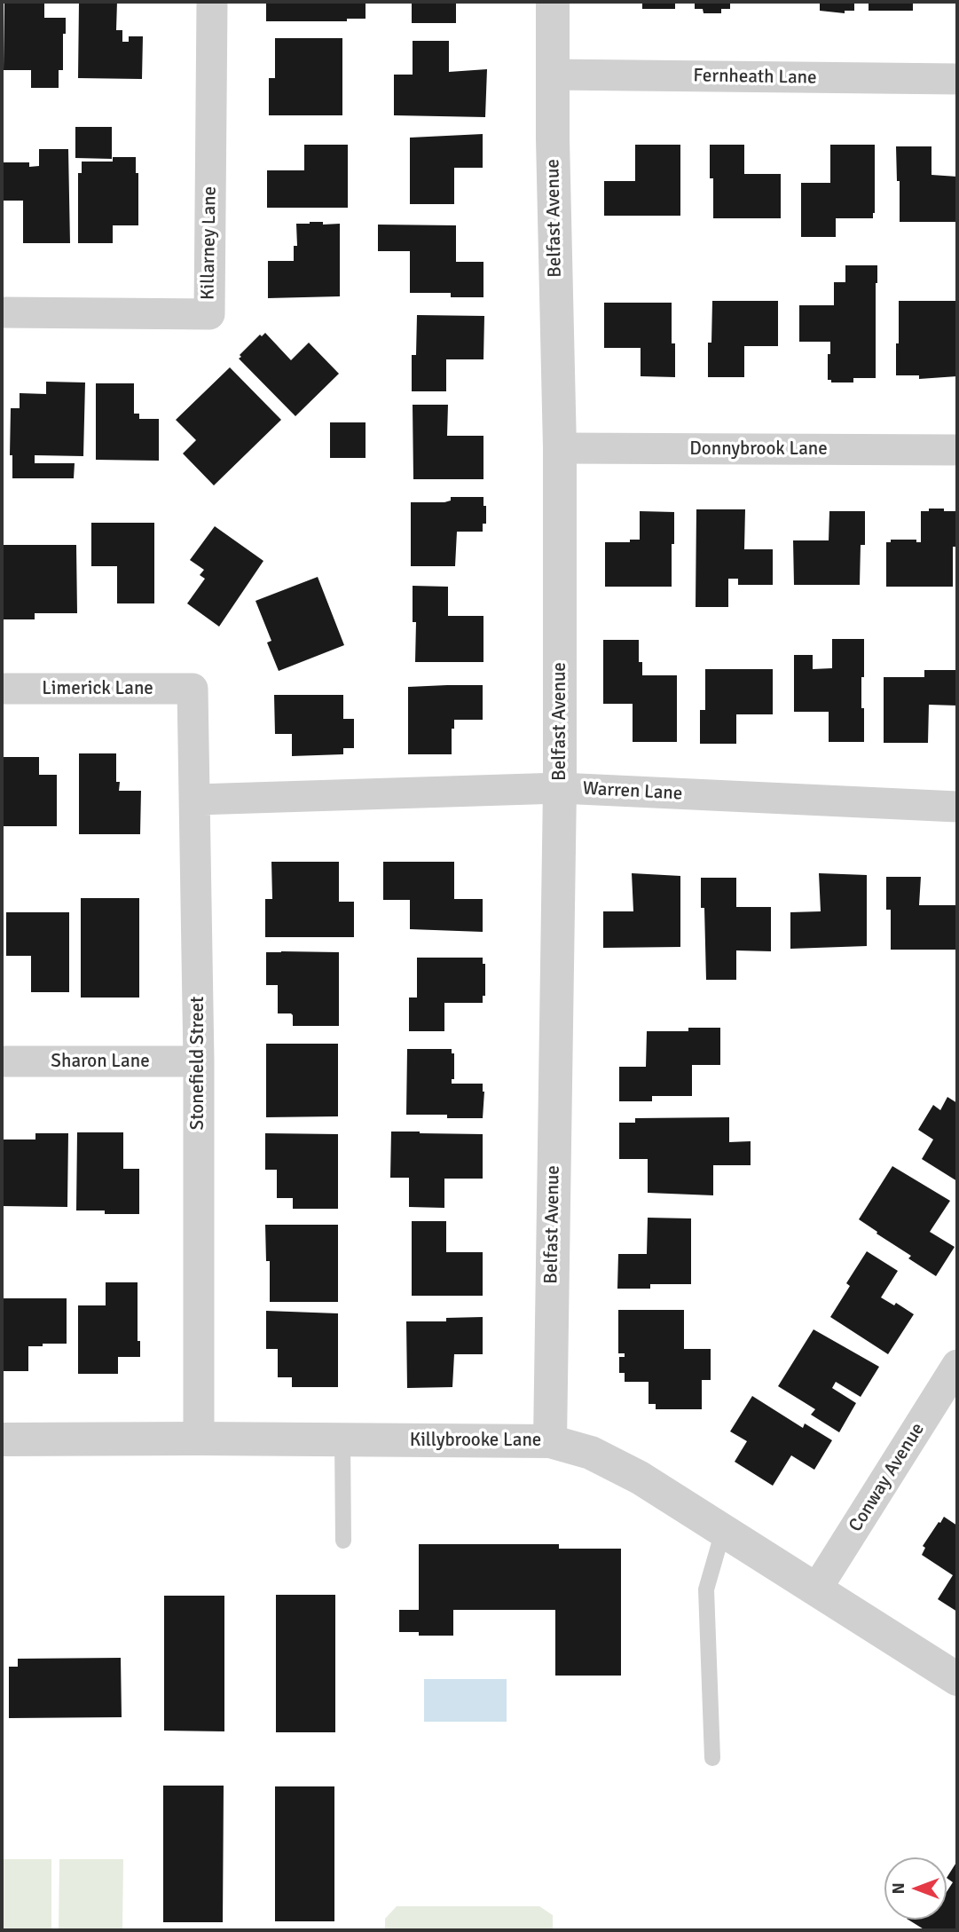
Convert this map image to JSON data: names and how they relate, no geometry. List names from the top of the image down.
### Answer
{
  "streets": {
    "street": [
      "Fernheath Lane",
      "Belfast Avenue",
      "Killarney Lane",
      "Donnybrook Lane",
      "Limerick Lane",
      "Warren Lane",
      "Sharon Lane",
      "Stonefield Street",
      "Killybrooke Lane",
      "Conway Avenue"
    ]
  },
  "crossings": [
    ["Fernheath Lane", "Belfast Avenue"],
    ["Belfast Avenue", "Donnybrook Lane"],
    ["Belfast Avenue", "Warren Lane"],
    ["Belfast Avenue", "Killybrooke Lane"],
    ["Limerick Lane", "Stonefield Street"],
    ["Warren Lane", "Stonefield Street"],
    ["Sharon Lane", "Stonefield Street"],
    ["Stonefield Street", "Killybrooke Lane"],
    ["Killybrooke Lane", "Conway Avenue"]
  ],
  "north": "left"
}
